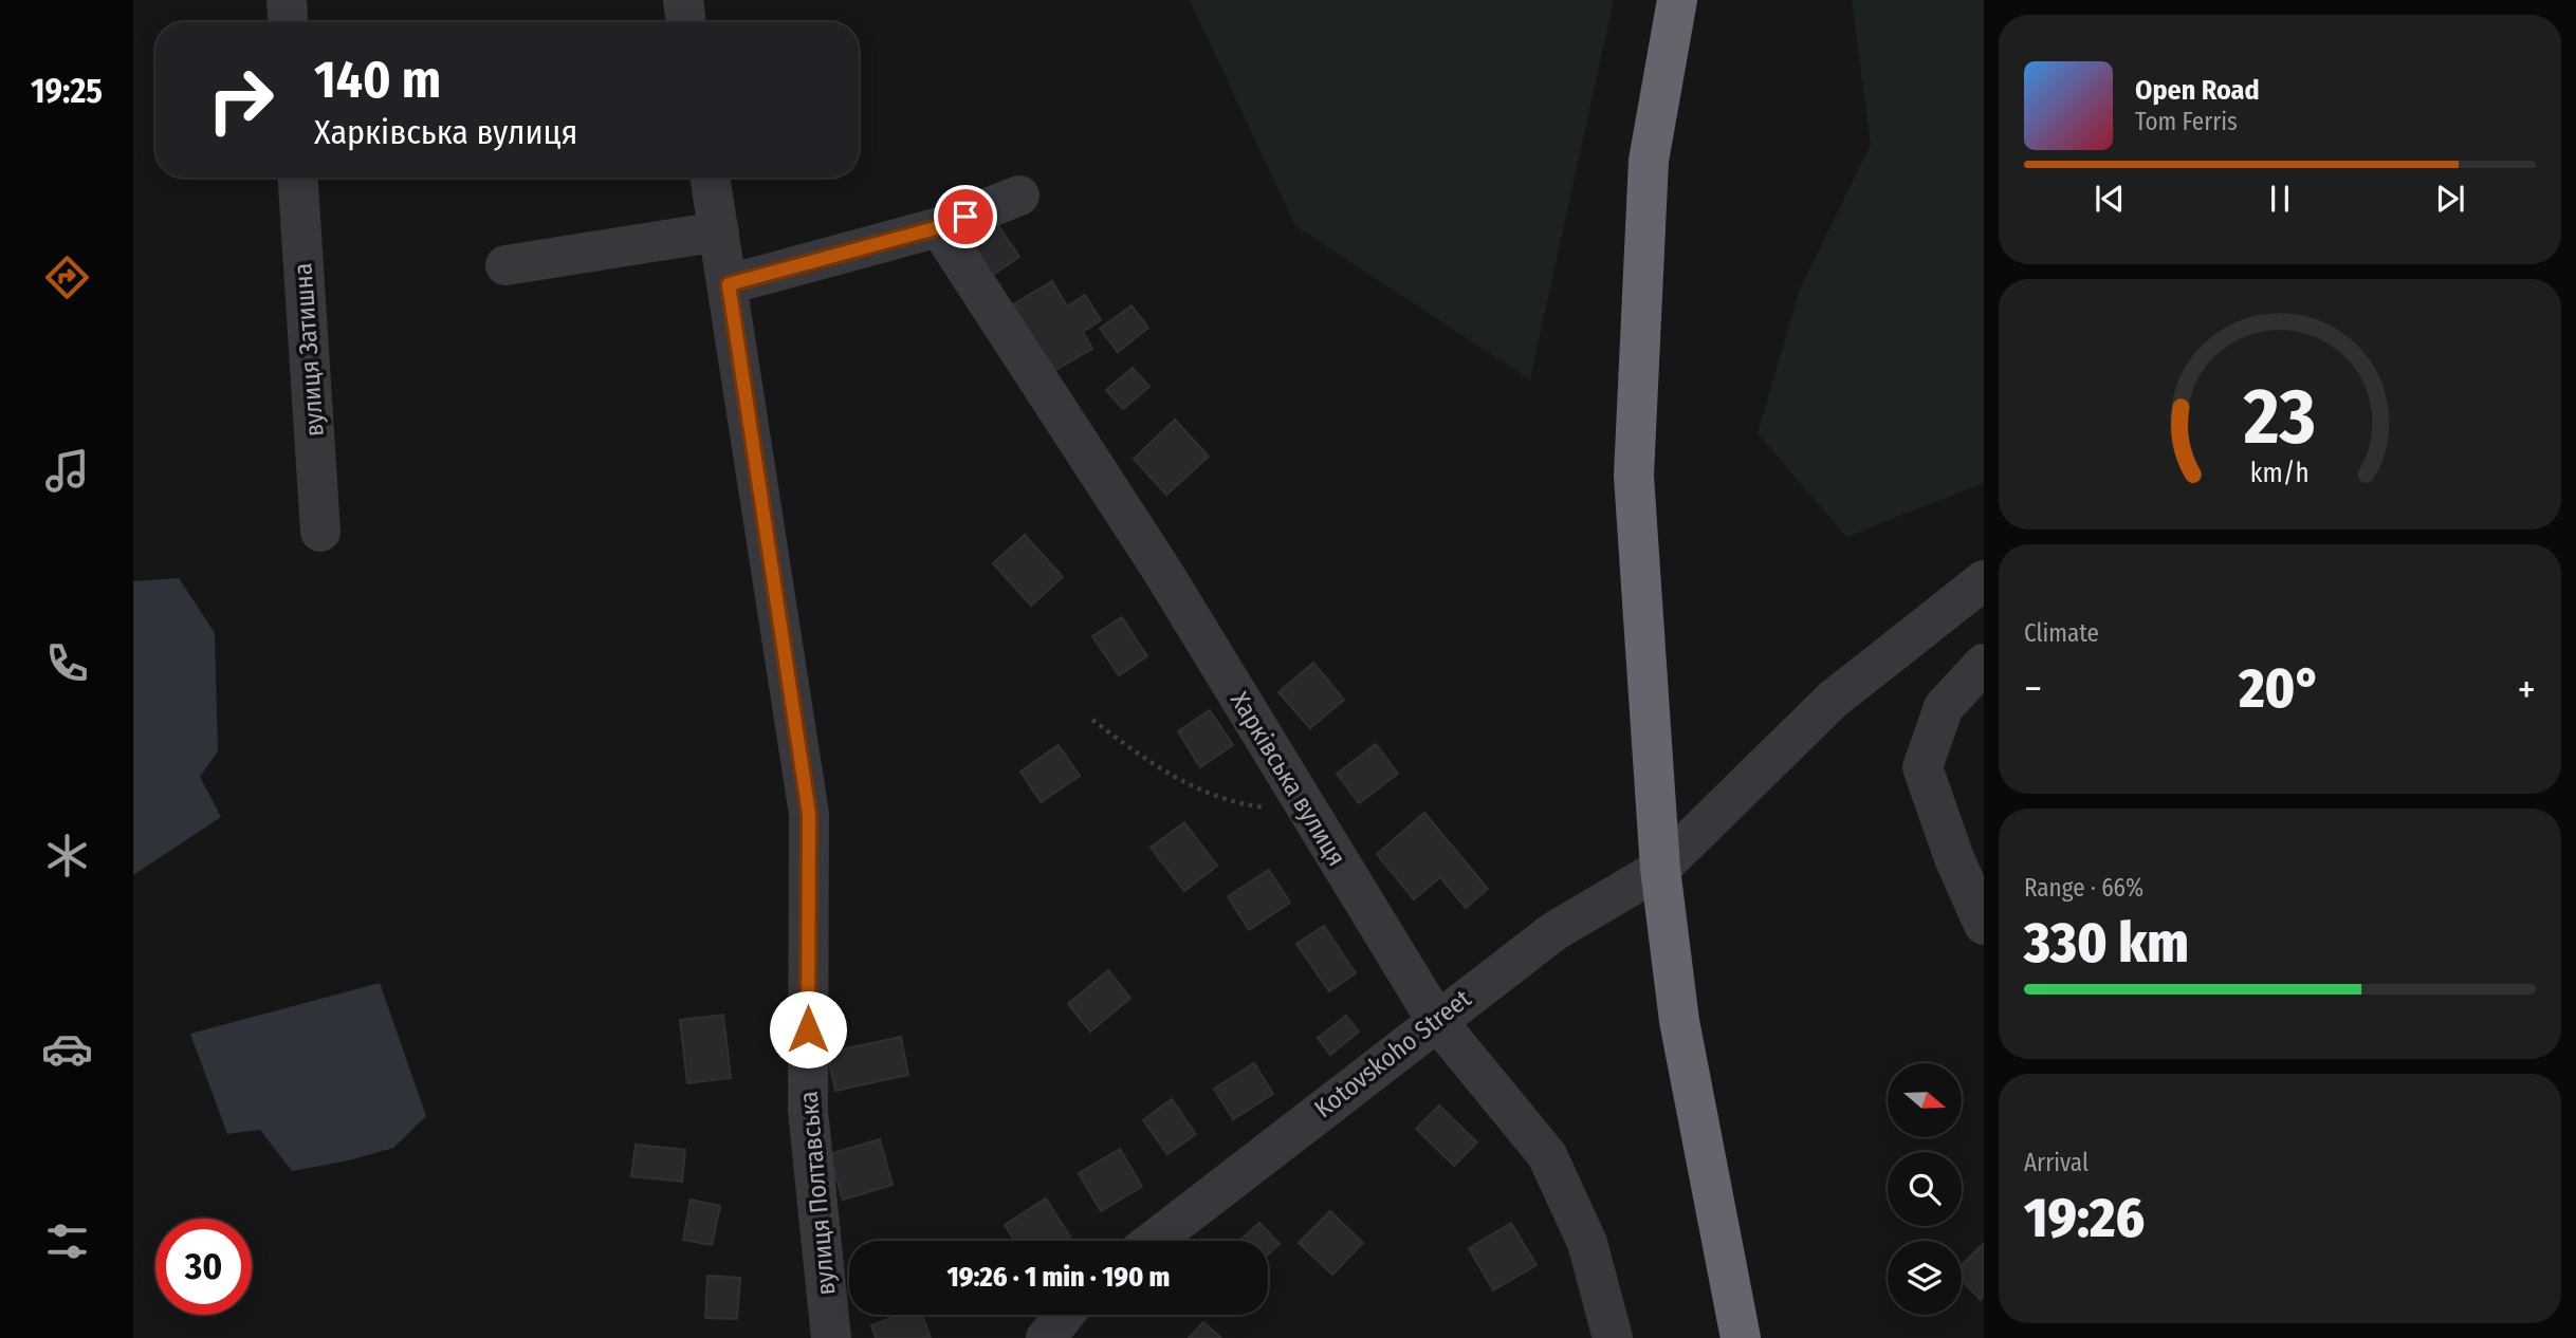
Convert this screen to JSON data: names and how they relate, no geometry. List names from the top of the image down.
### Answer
{
  "streets": {
    "street": [
      "вулиця Затишна",
      "Харківська вулиця",
      "Kotovskoho Street",
      "вулиця Полтавська"
    ]
  },
  "crossings": [
    ["Харківська вулиця", "Kotovskoho Street"]
  ],
  "north": "right",
  "page": {
    "tabs": "19:25",
    "turn": ["140 m", "Харківська вулиця"],
    "song": ["Open Road", "Tom Ferris"],
    "tile": [
      "Climate",
      ["Range · 66%", "330 km"],
      ["Arrival", "19:26"]
    ],
    "heat": ["−", "20°", "+"],
    "limit": "30",
    "trip": "19:26 · 1 min · 190 m",
    "gauge": ["23", "km/h"]
  }
}
